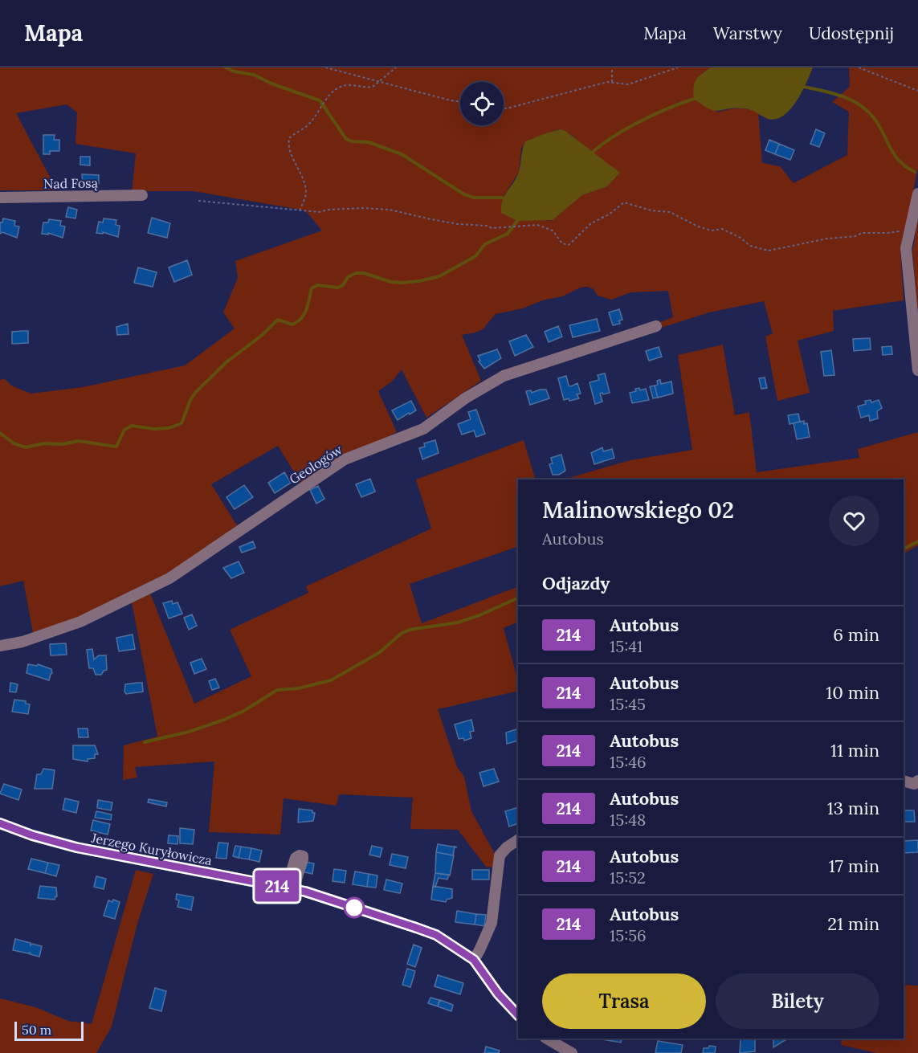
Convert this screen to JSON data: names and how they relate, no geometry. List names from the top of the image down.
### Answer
{
  "streets": {
    "street": ["Nad Fosą", "Geologów", "Jerzego Kuryłowicza"]
  },
  "lines": ["bus line 214"],
  "scale_bar": "50 m",
  "page": {
    "header": "Mapa",
    "nav": ["Mapa", "Warstwy", "Udostępnij"],
    "on_map": "214",
    "heading": [
      ["Malinowskiego 02", "Autobus"],
      "Odjazdy"
    ],
    "list": [
      {
        "mark": "214",
        "name": "Autobus",
        "note": "15:41",
        "value": "6 min"
      },
      {
        "mark": "214",
        "name": "Autobus",
        "note": "15:45",
        "value": "10 min"
      },
      {
        "mark": "214",
        "name": "Autobus",
        "note": "15:46",
        "value": "11 min"
      },
      {
        "mark": "214",
        "name": "Autobus",
        "note": "15:48",
        "value": "13 min"
      },
      {
        "mark": "214",
        "name": "Autobus",
        "note": "15:52",
        "value": "17 min"
      },
      {
        "mark": "214",
        "name": "Autobus",
        "note": "15:56",
        "value": "21 min"
      }
    ],
    "buttons": ["Trasa", "Bilety"],
    "scale": "50 m"
  }
}
